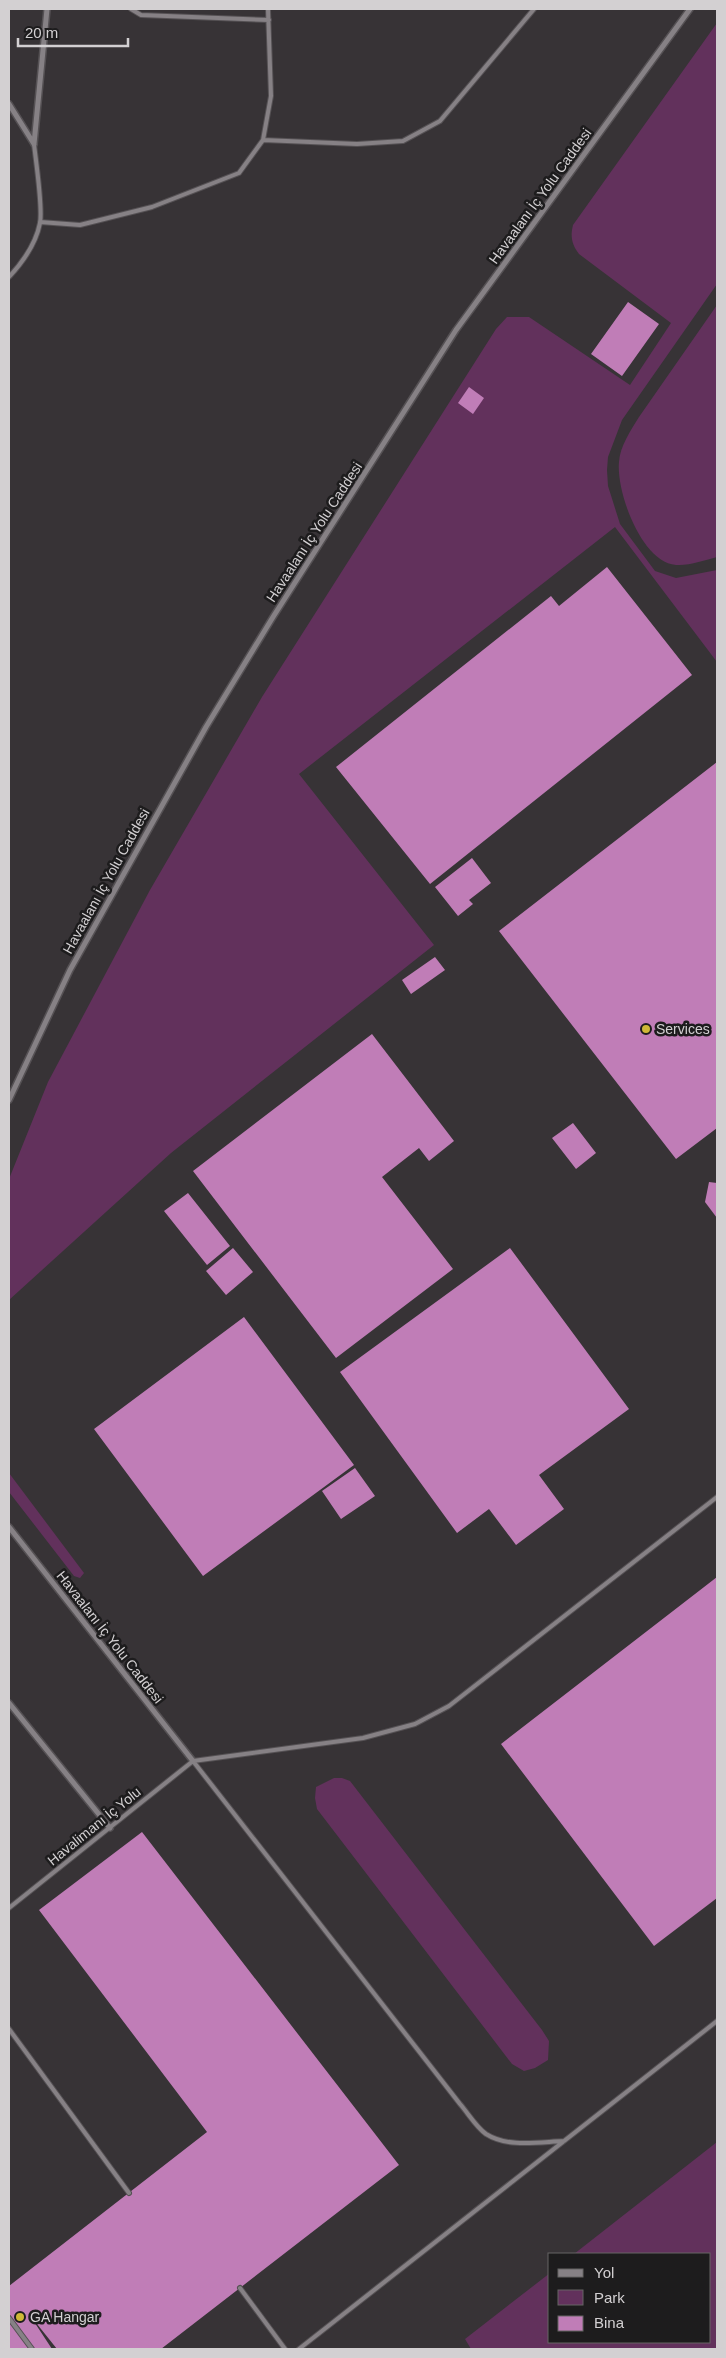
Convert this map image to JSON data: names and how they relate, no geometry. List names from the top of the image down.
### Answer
{
  "streets": {
    "street": ["Havaalanı İç Yolu Caddesi"],
    "lane": ["Havalimanı İç Yolu"]
  },
  "crossings": [
    ["Havaalanı İç Yolu Caddesi", "Havalimanı İç Yolu"]
  ],
  "places": ["Services", "GA Hangar"],
  "legend": ["Yol", "Park", "Bina"],
  "scale_bar": "20 m"
}
